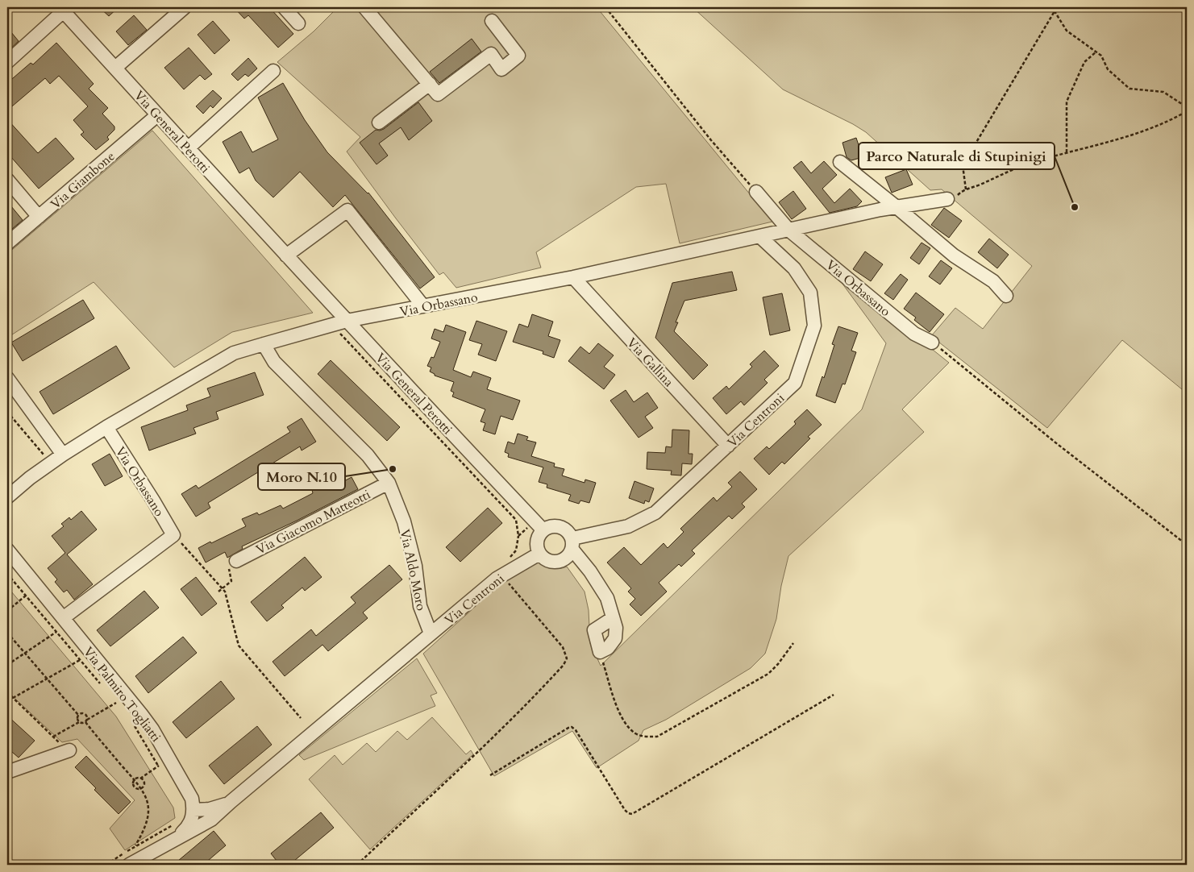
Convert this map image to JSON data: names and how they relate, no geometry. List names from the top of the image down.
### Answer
{
  "streets": {
    "street": [
      "Via General Perotti",
      "Via Giambone",
      "Via Orbassano",
      "Via Gallina",
      "Via Centroni",
      "Via Giacomo Matteotti",
      "Via Aldo Moro",
      "Via Palmiro Togliatti"
    ]
  },
  "crossings": [
    ["Via General Perotti", "Via Giambone"],
    ["Via General Perotti", "Via Orbassano"],
    ["Via General Perotti", "Via Centroni"],
    ["Via Orbassano", "Via Gallina"],
    ["Via Orbassano", "Via Centroni"],
    ["Via Orbassano", "Via Aldo Moro"],
    ["Via Gallina", "Via Centroni"],
    ["Via Centroni", "Via Aldo Moro"],
    ["Via Giacomo Matteotti", "Via Aldo Moro"]
  ],
  "places": ["Parco Naturale di Stupinigi", "Moro N.10"]
}
